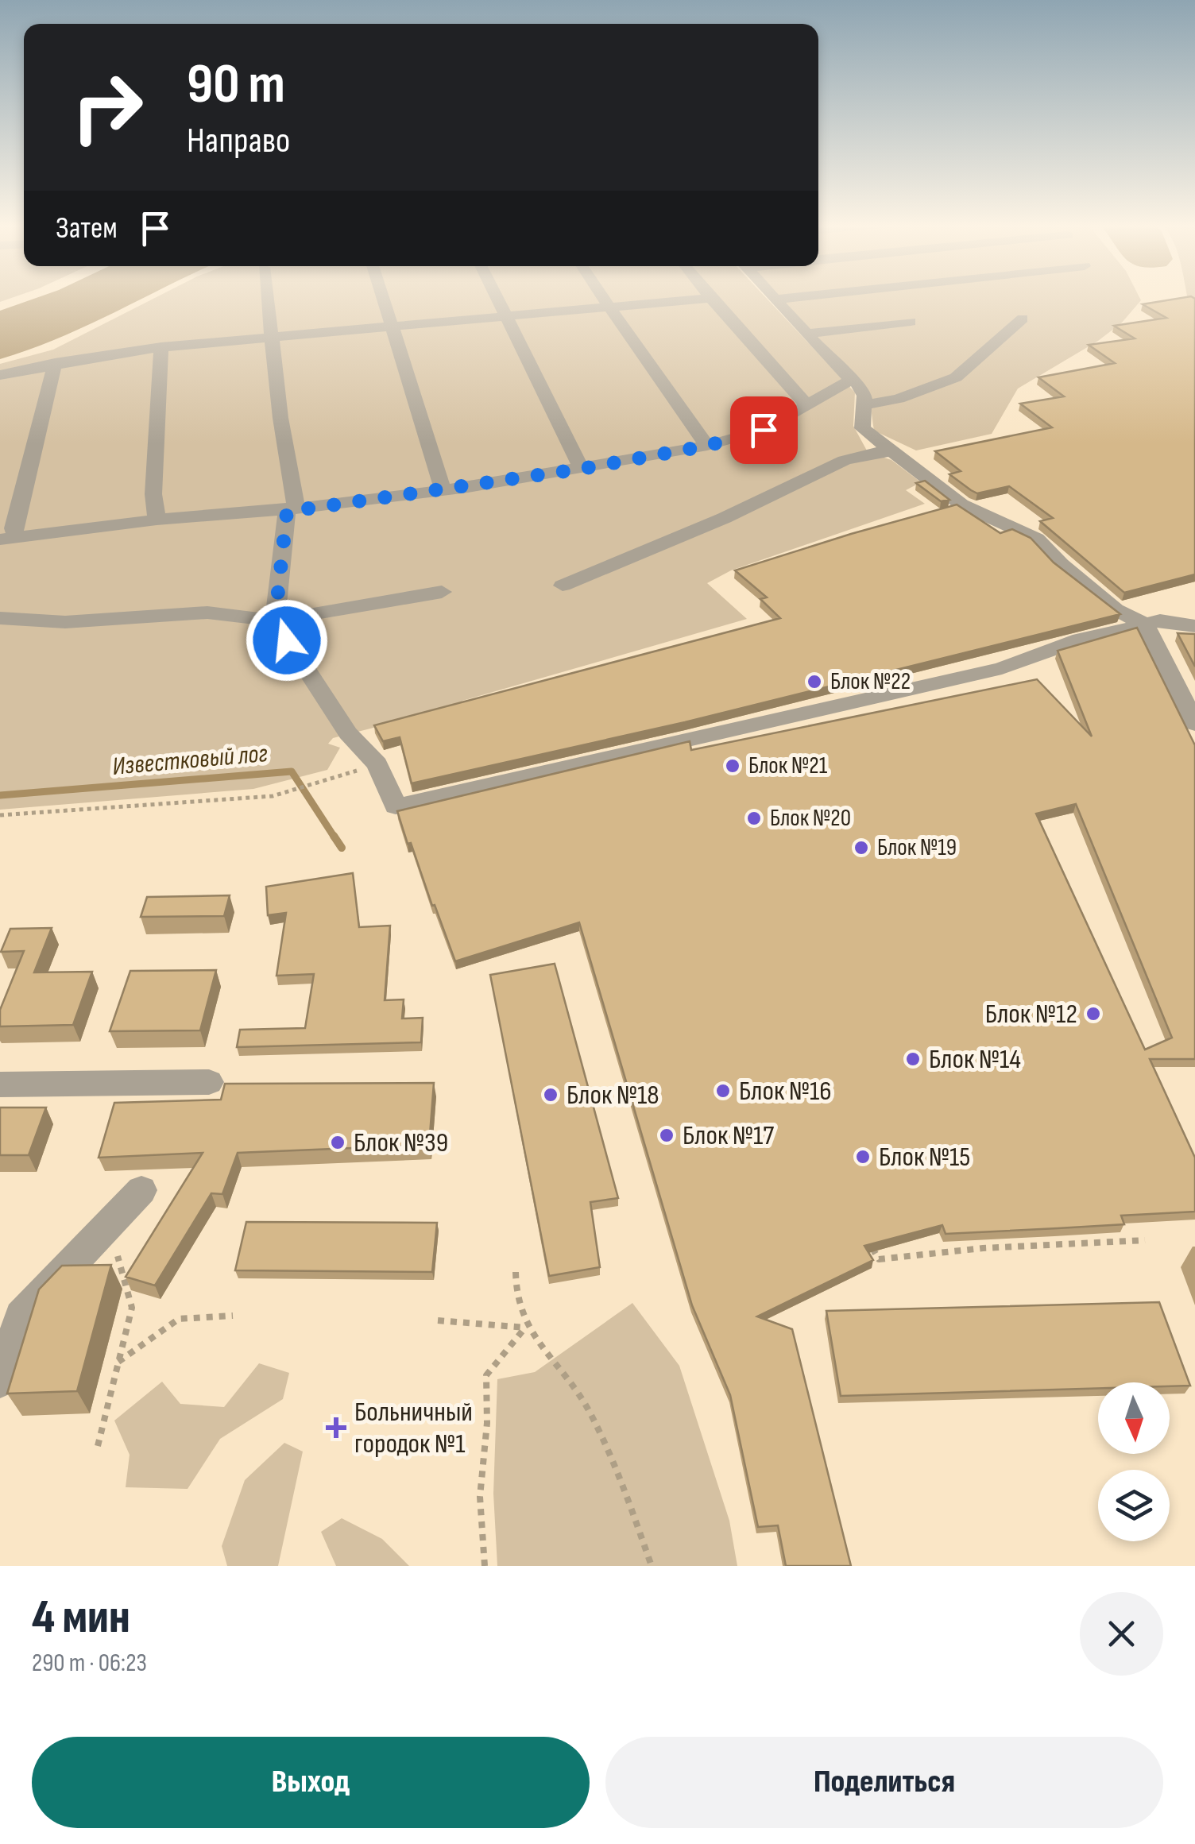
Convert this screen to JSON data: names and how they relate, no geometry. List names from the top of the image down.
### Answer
{
  "water": ["Известковый лог"],
  "places": {
    "other": [
      "Блок №22",
      "Блок №21",
      "Блок №20",
      "Блок №19",
      "Блок №12",
      "Блок №14",
      "Блок №16",
      "Блок №18",
      "Блок №17",
      "Блок №39",
      "Блок №15"
    ],
    "health": ["Больничный городок №1"]
  },
  "north": "bottom",
  "page": {
    "turn": ["90 m", "Направо"],
    "then": "Затем",
    "heading": ["4 мин", "290 m · 06:23"],
    "buttons": ["Выход", "Поделиться"]
  }
}
